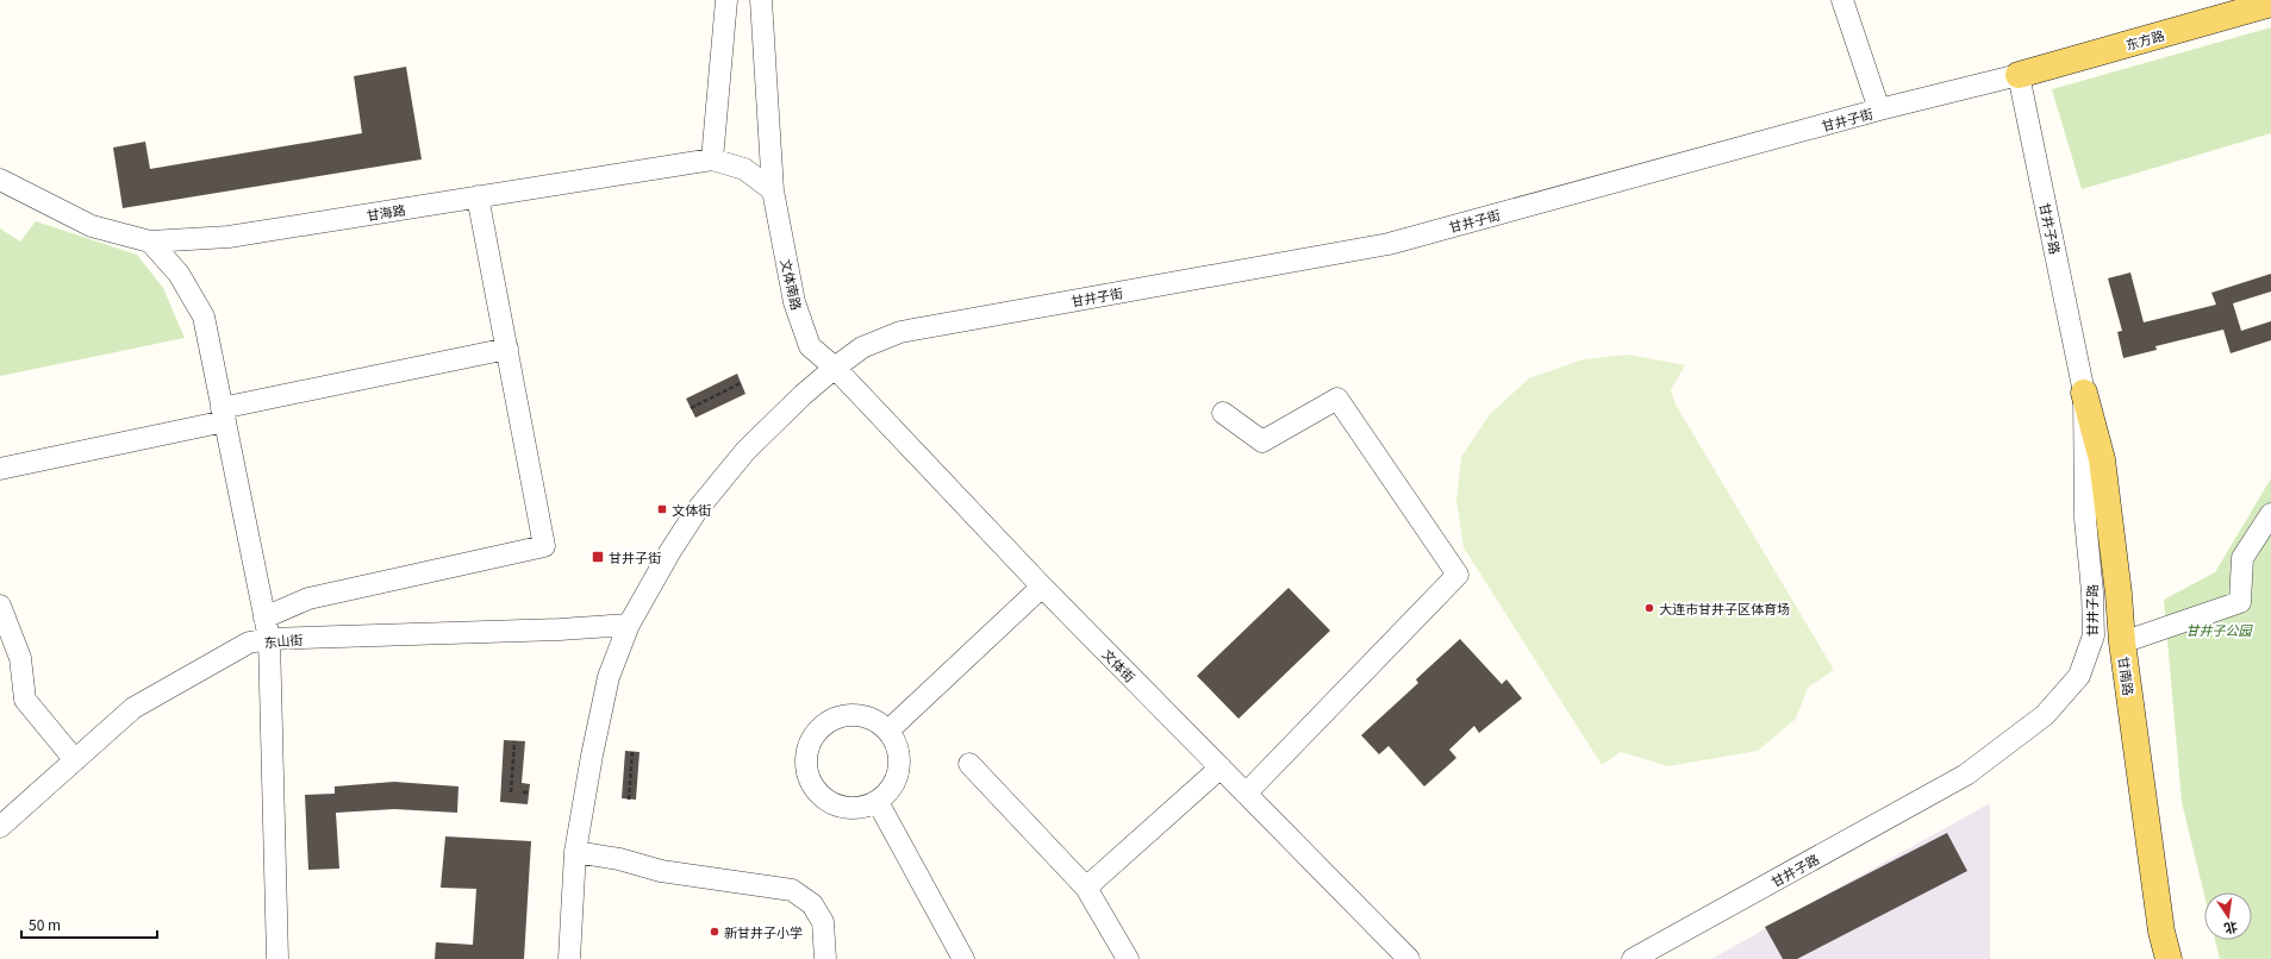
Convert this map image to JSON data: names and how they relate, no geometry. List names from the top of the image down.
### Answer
{
  "streets": {
    "main road": ["东方路", "甘南路"],
    "street": [
      "甘井子街",
      "甘海路",
      "甘井子路",
      "文体南路",
      "东山街",
      "文体街"
    ]
  },
  "crossings": [
    ["东方路", "甘井子街"],
    ["东方路", "甘井子路"],
    ["甘井子街", "甘井子路"],
    ["甘井子街", "文体南路"],
    ["甘井子街", "东山街"],
    ["甘井子街", "文体街"],
    ["甘海路", "文体南路"],
    ["甘井子路", "甘南路"],
    ["文体南路", "文体街"]
  ],
  "parks": ["甘井子公园"],
  "places": {
    "transit": ["文体街", "甘井子街"],
    "other": ["大连市甘井子区体育场", "新甘井子小学"]
  },
  "scale_bar": "50 m",
  "north": "bottom"
}
